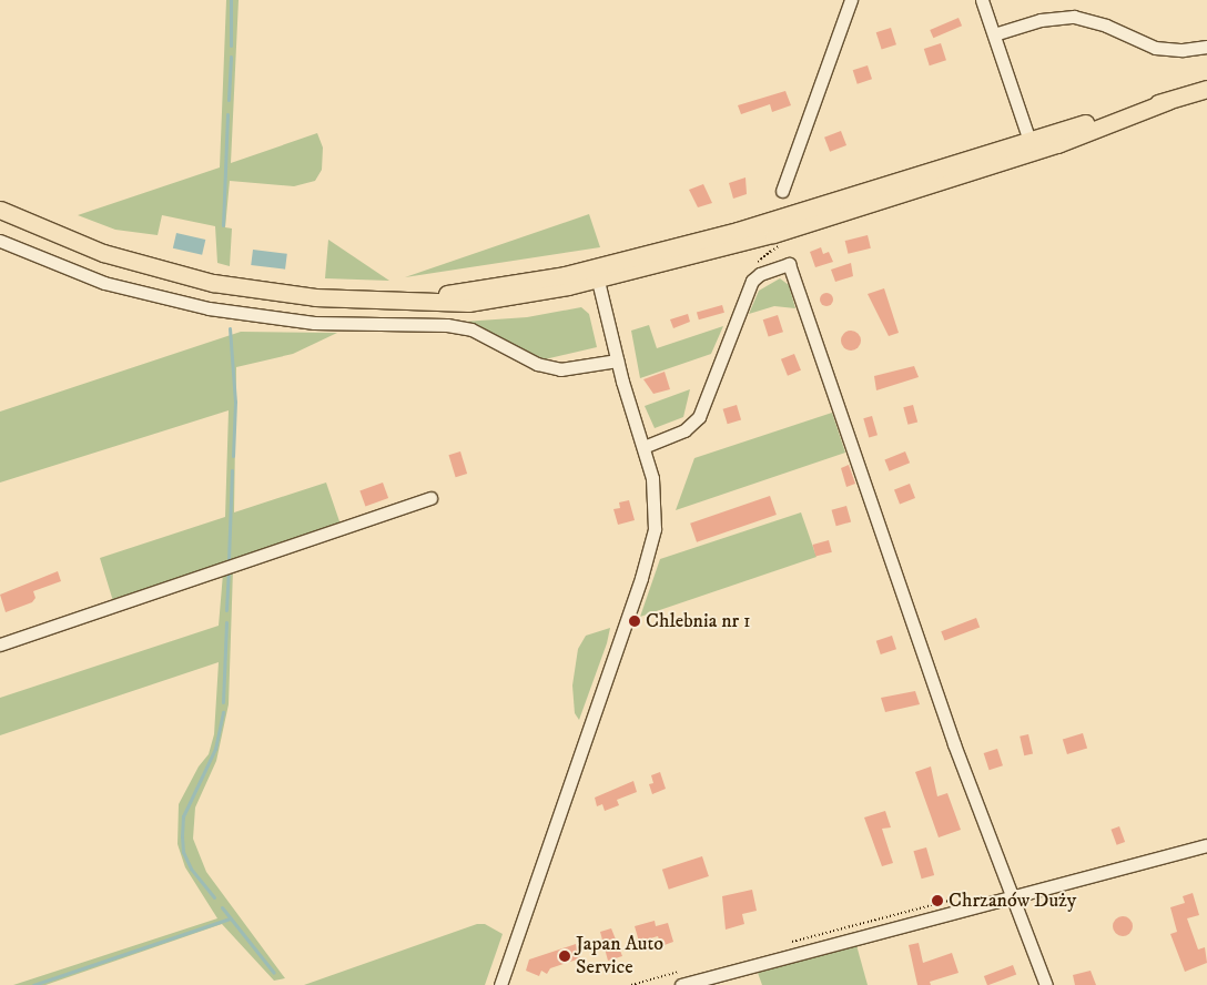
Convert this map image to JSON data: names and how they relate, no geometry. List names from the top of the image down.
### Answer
{
  "places": ["Chlebnia nr 1", "Chrzanów Duży", "Japan Auto Service"]
}
